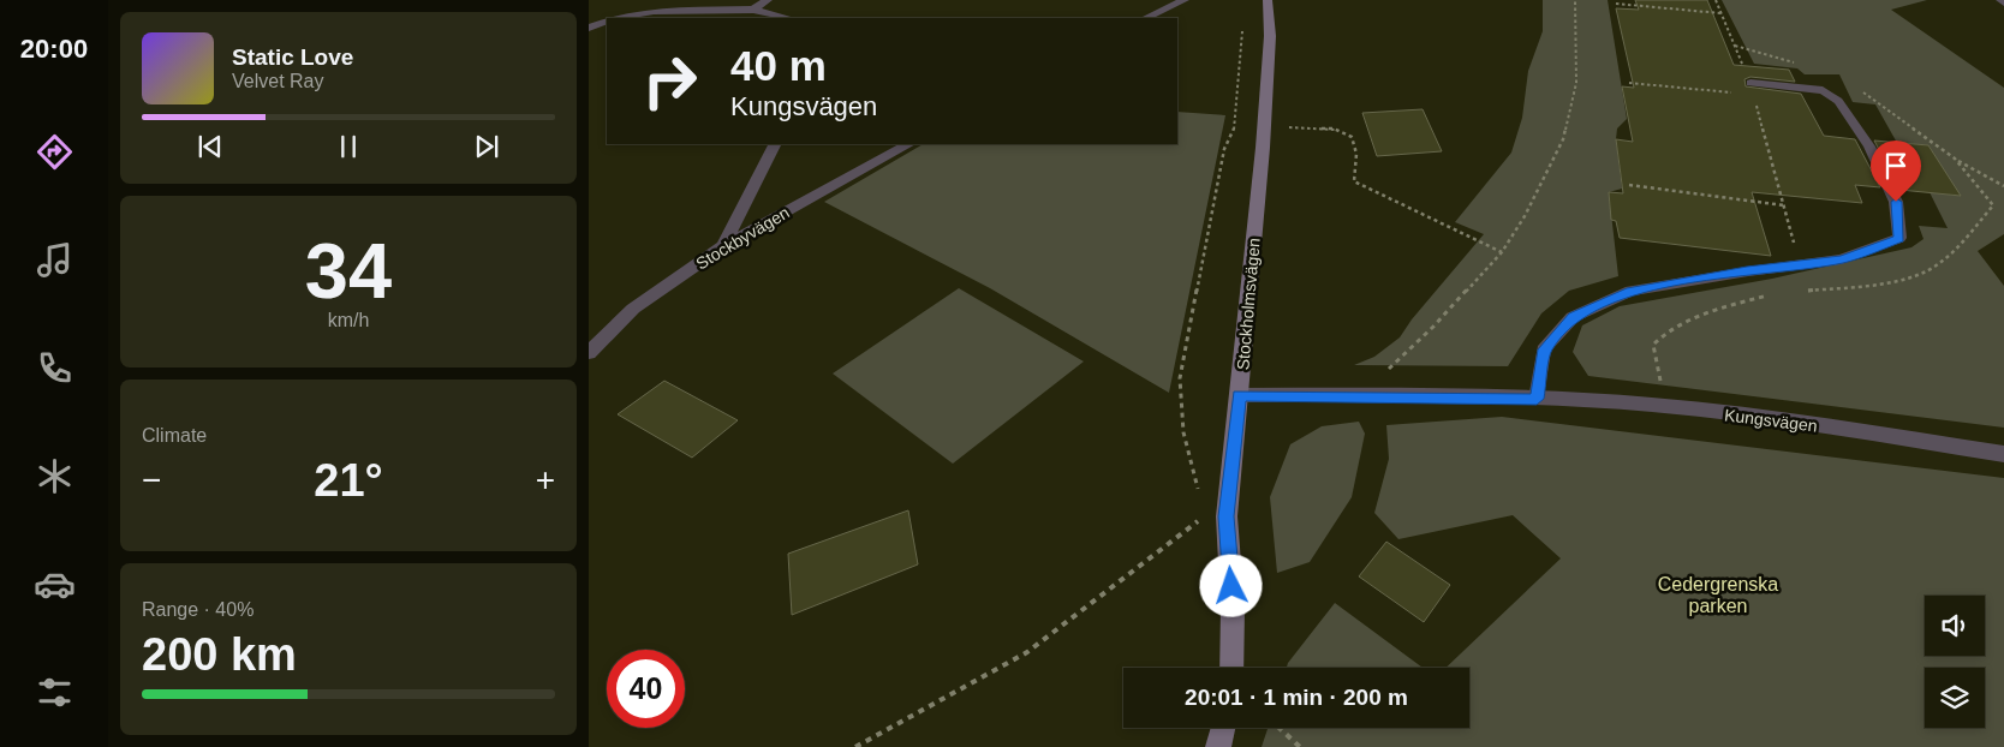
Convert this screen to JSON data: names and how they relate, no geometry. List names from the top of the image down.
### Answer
{
  "streets": {
    "street": ["Stockbyvägen", "Stockholmsvägen", "Kungsvägen"]
  },
  "crossings": [
    ["Stockholmsvägen", "Kungsvägen"]
  ],
  "parks": ["Cedergrenska parken"],
  "page": {
    "tabs": "20:00",
    "turn": ["40 m", "Kungsvägen"],
    "song": ["Static Love", "Velvet Ray"],
    "tile": [
      ["34", "km/h"],
      "Climate",
      ["Range · 40%", "200 km"]
    ],
    "heat": ["−", "21°", "+"],
    "limit": "40",
    "trip": "20:01 · 1 min · 200 m"
  }
}
